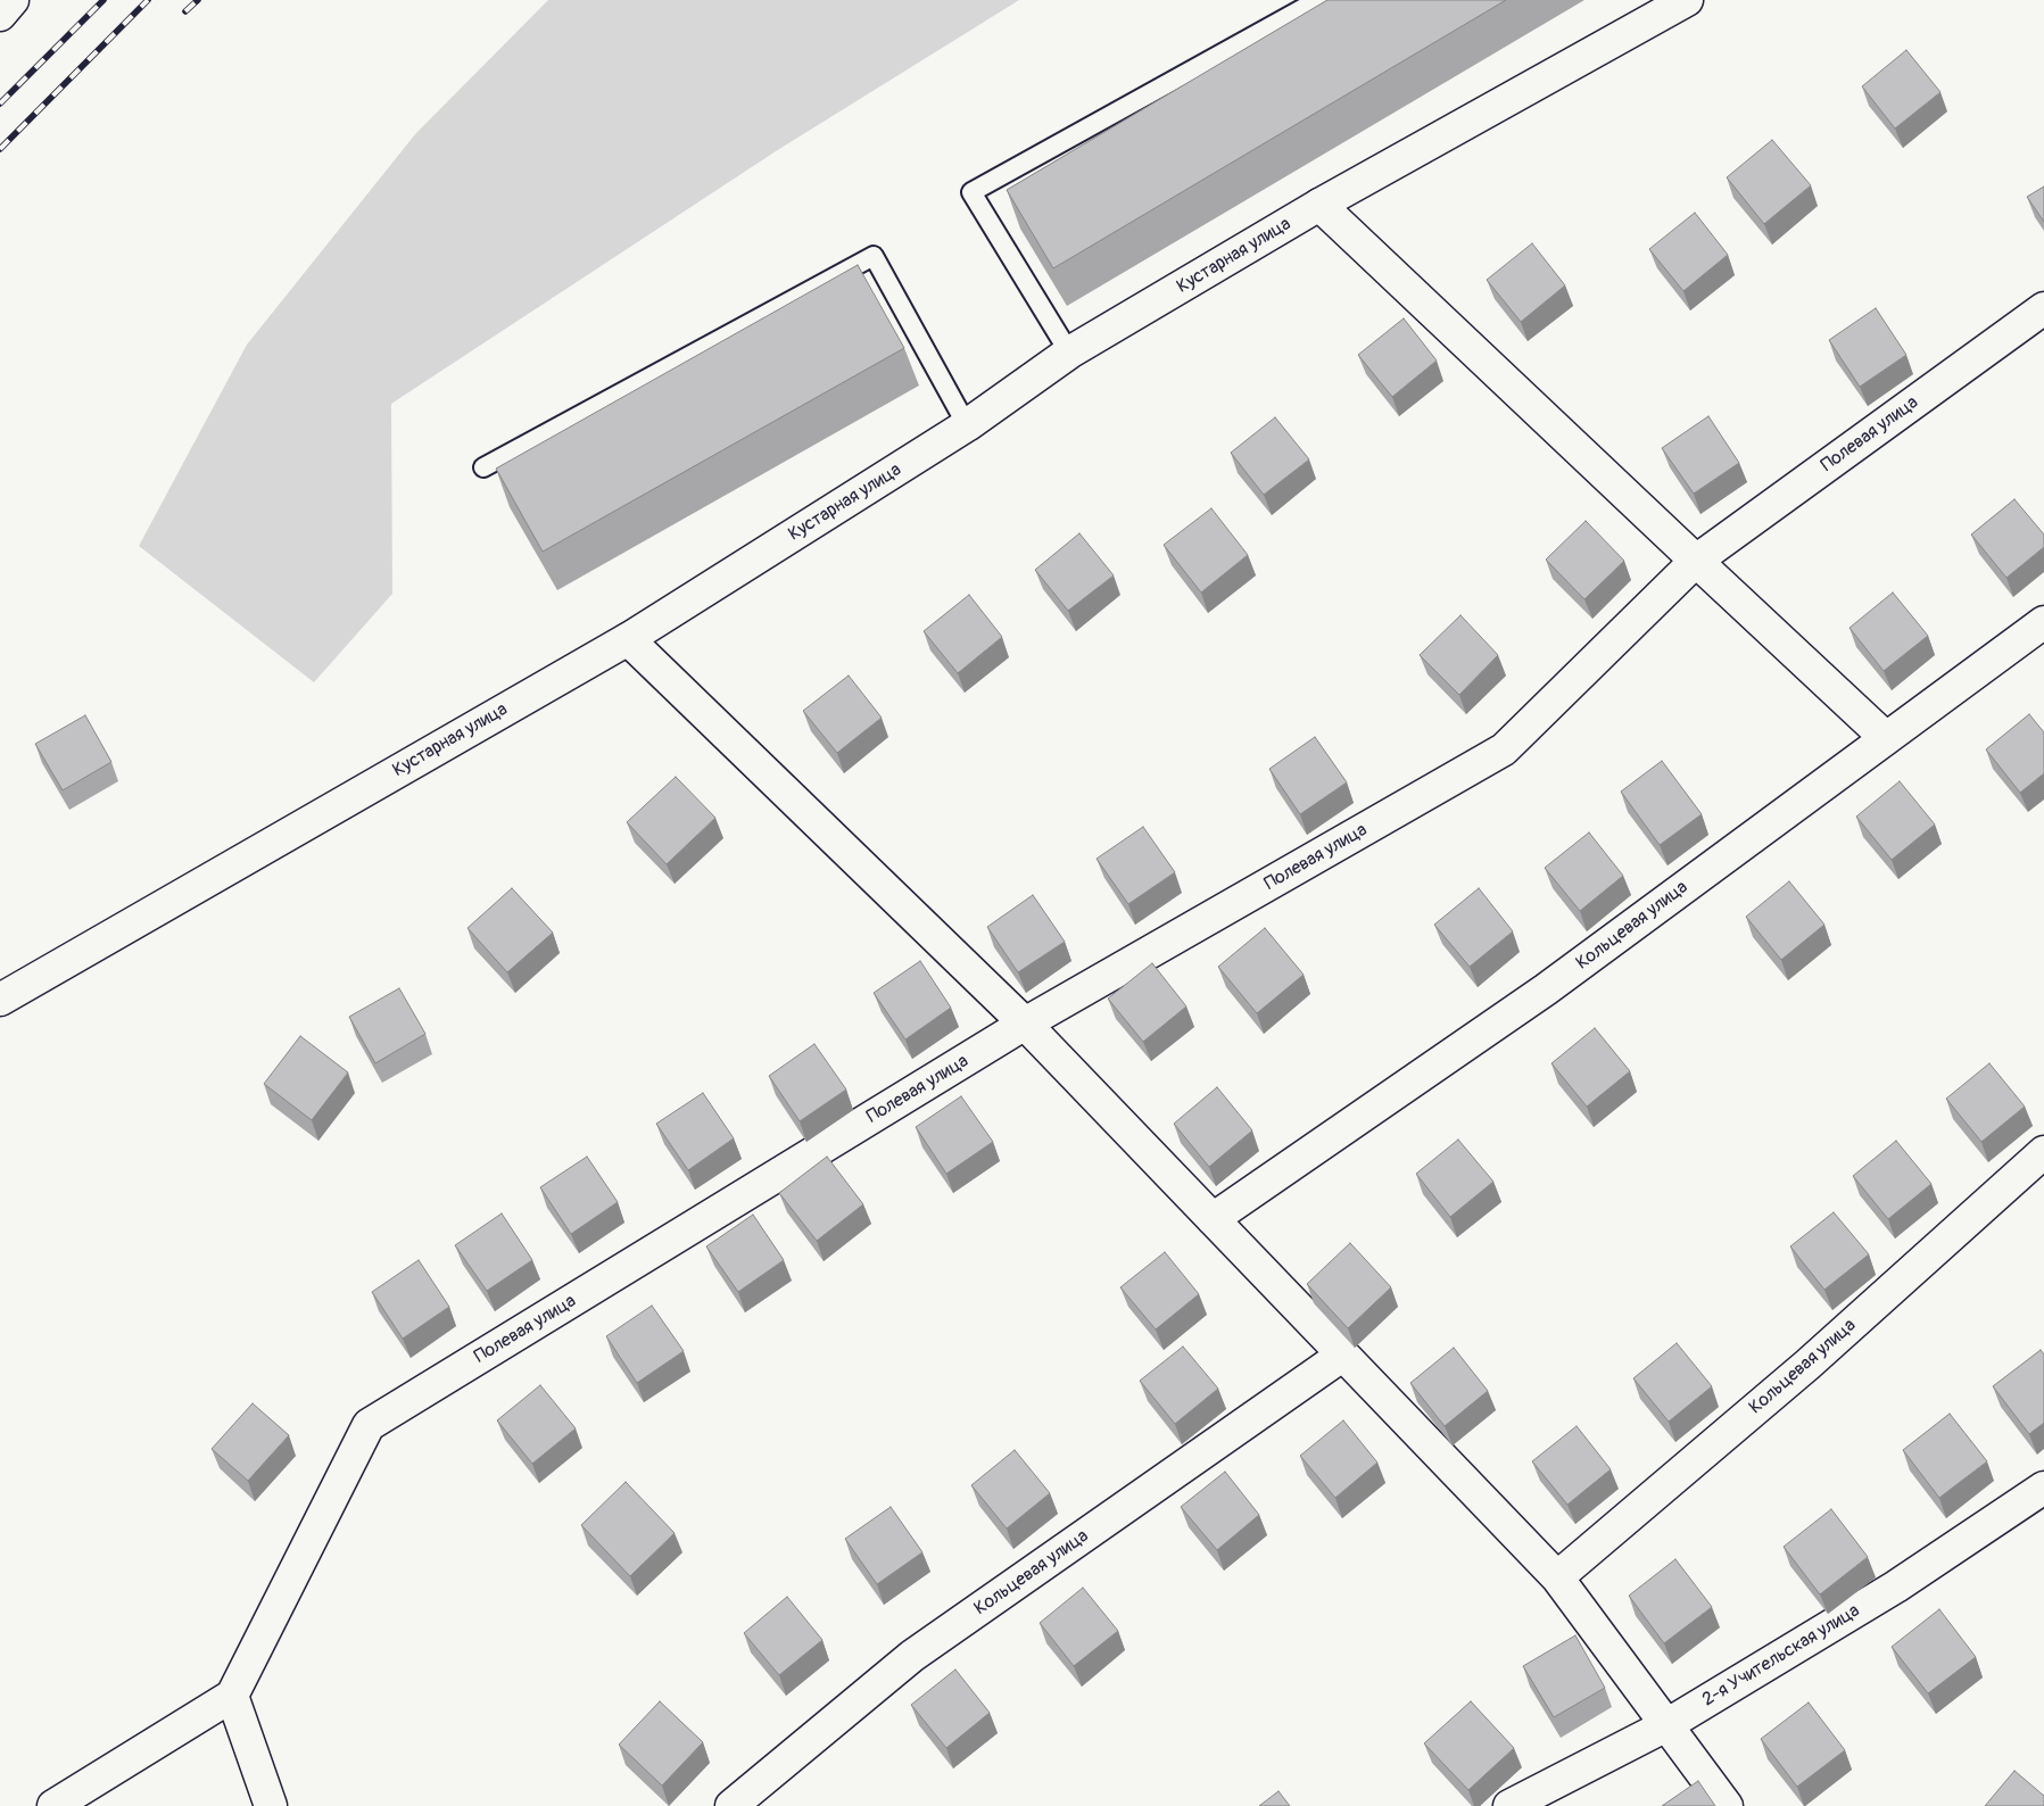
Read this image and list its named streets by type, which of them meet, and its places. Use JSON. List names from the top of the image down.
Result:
{
  "streets": {
    "street": [
      "Кустарная улица",
      "Полевая улица",
      "Кольцевая улица",
      "2-я Учительская улица"
    ]
  }
}
